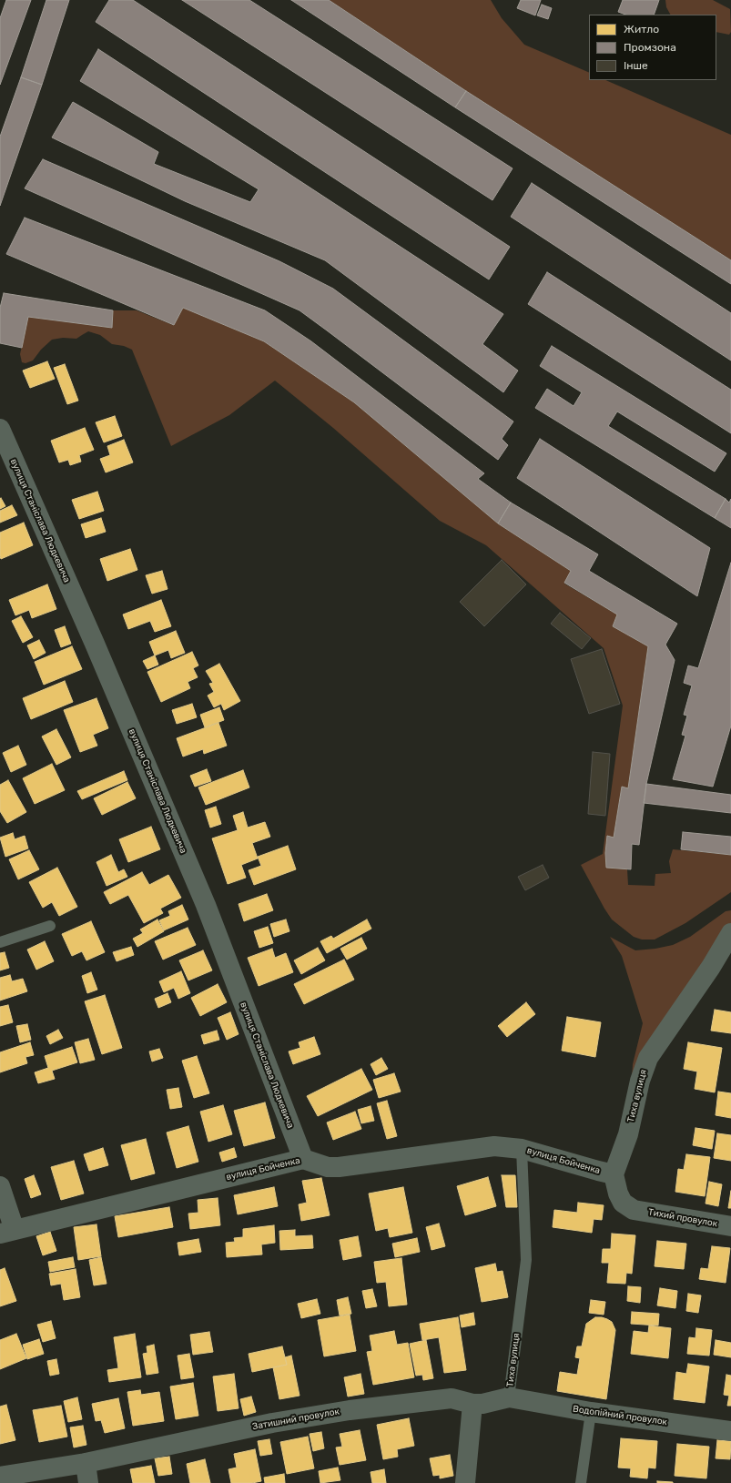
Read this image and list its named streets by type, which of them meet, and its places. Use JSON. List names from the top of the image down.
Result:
{
  "streets": {
    "street": [
      "вулиця Станіслава Людкевича",
      "Тиха вулиця",
      "вулиця Бойченка",
      "Тихий провулок",
      "Водопійний провулок",
      "Затишний провулок"
    ]
  },
  "crossings": [
    ["вулиця Станіслава Людкевича", "вулиця Бойченка"],
    ["Тиха вулиця", "вулиця Бойченка"],
    ["Тиха вулиця", "Тихий провулок"],
    ["Тиха вулиця", "Водопійний провулок"],
    ["Тиха вулиця", "Затишний провулок"],
    ["вулиця Бойченка", "Тихий провулок"],
    ["Водопійний провулок", "Затишний провулок"]
  ],
  "legend": ["Житло", "Промзона", "Інше"]
}
